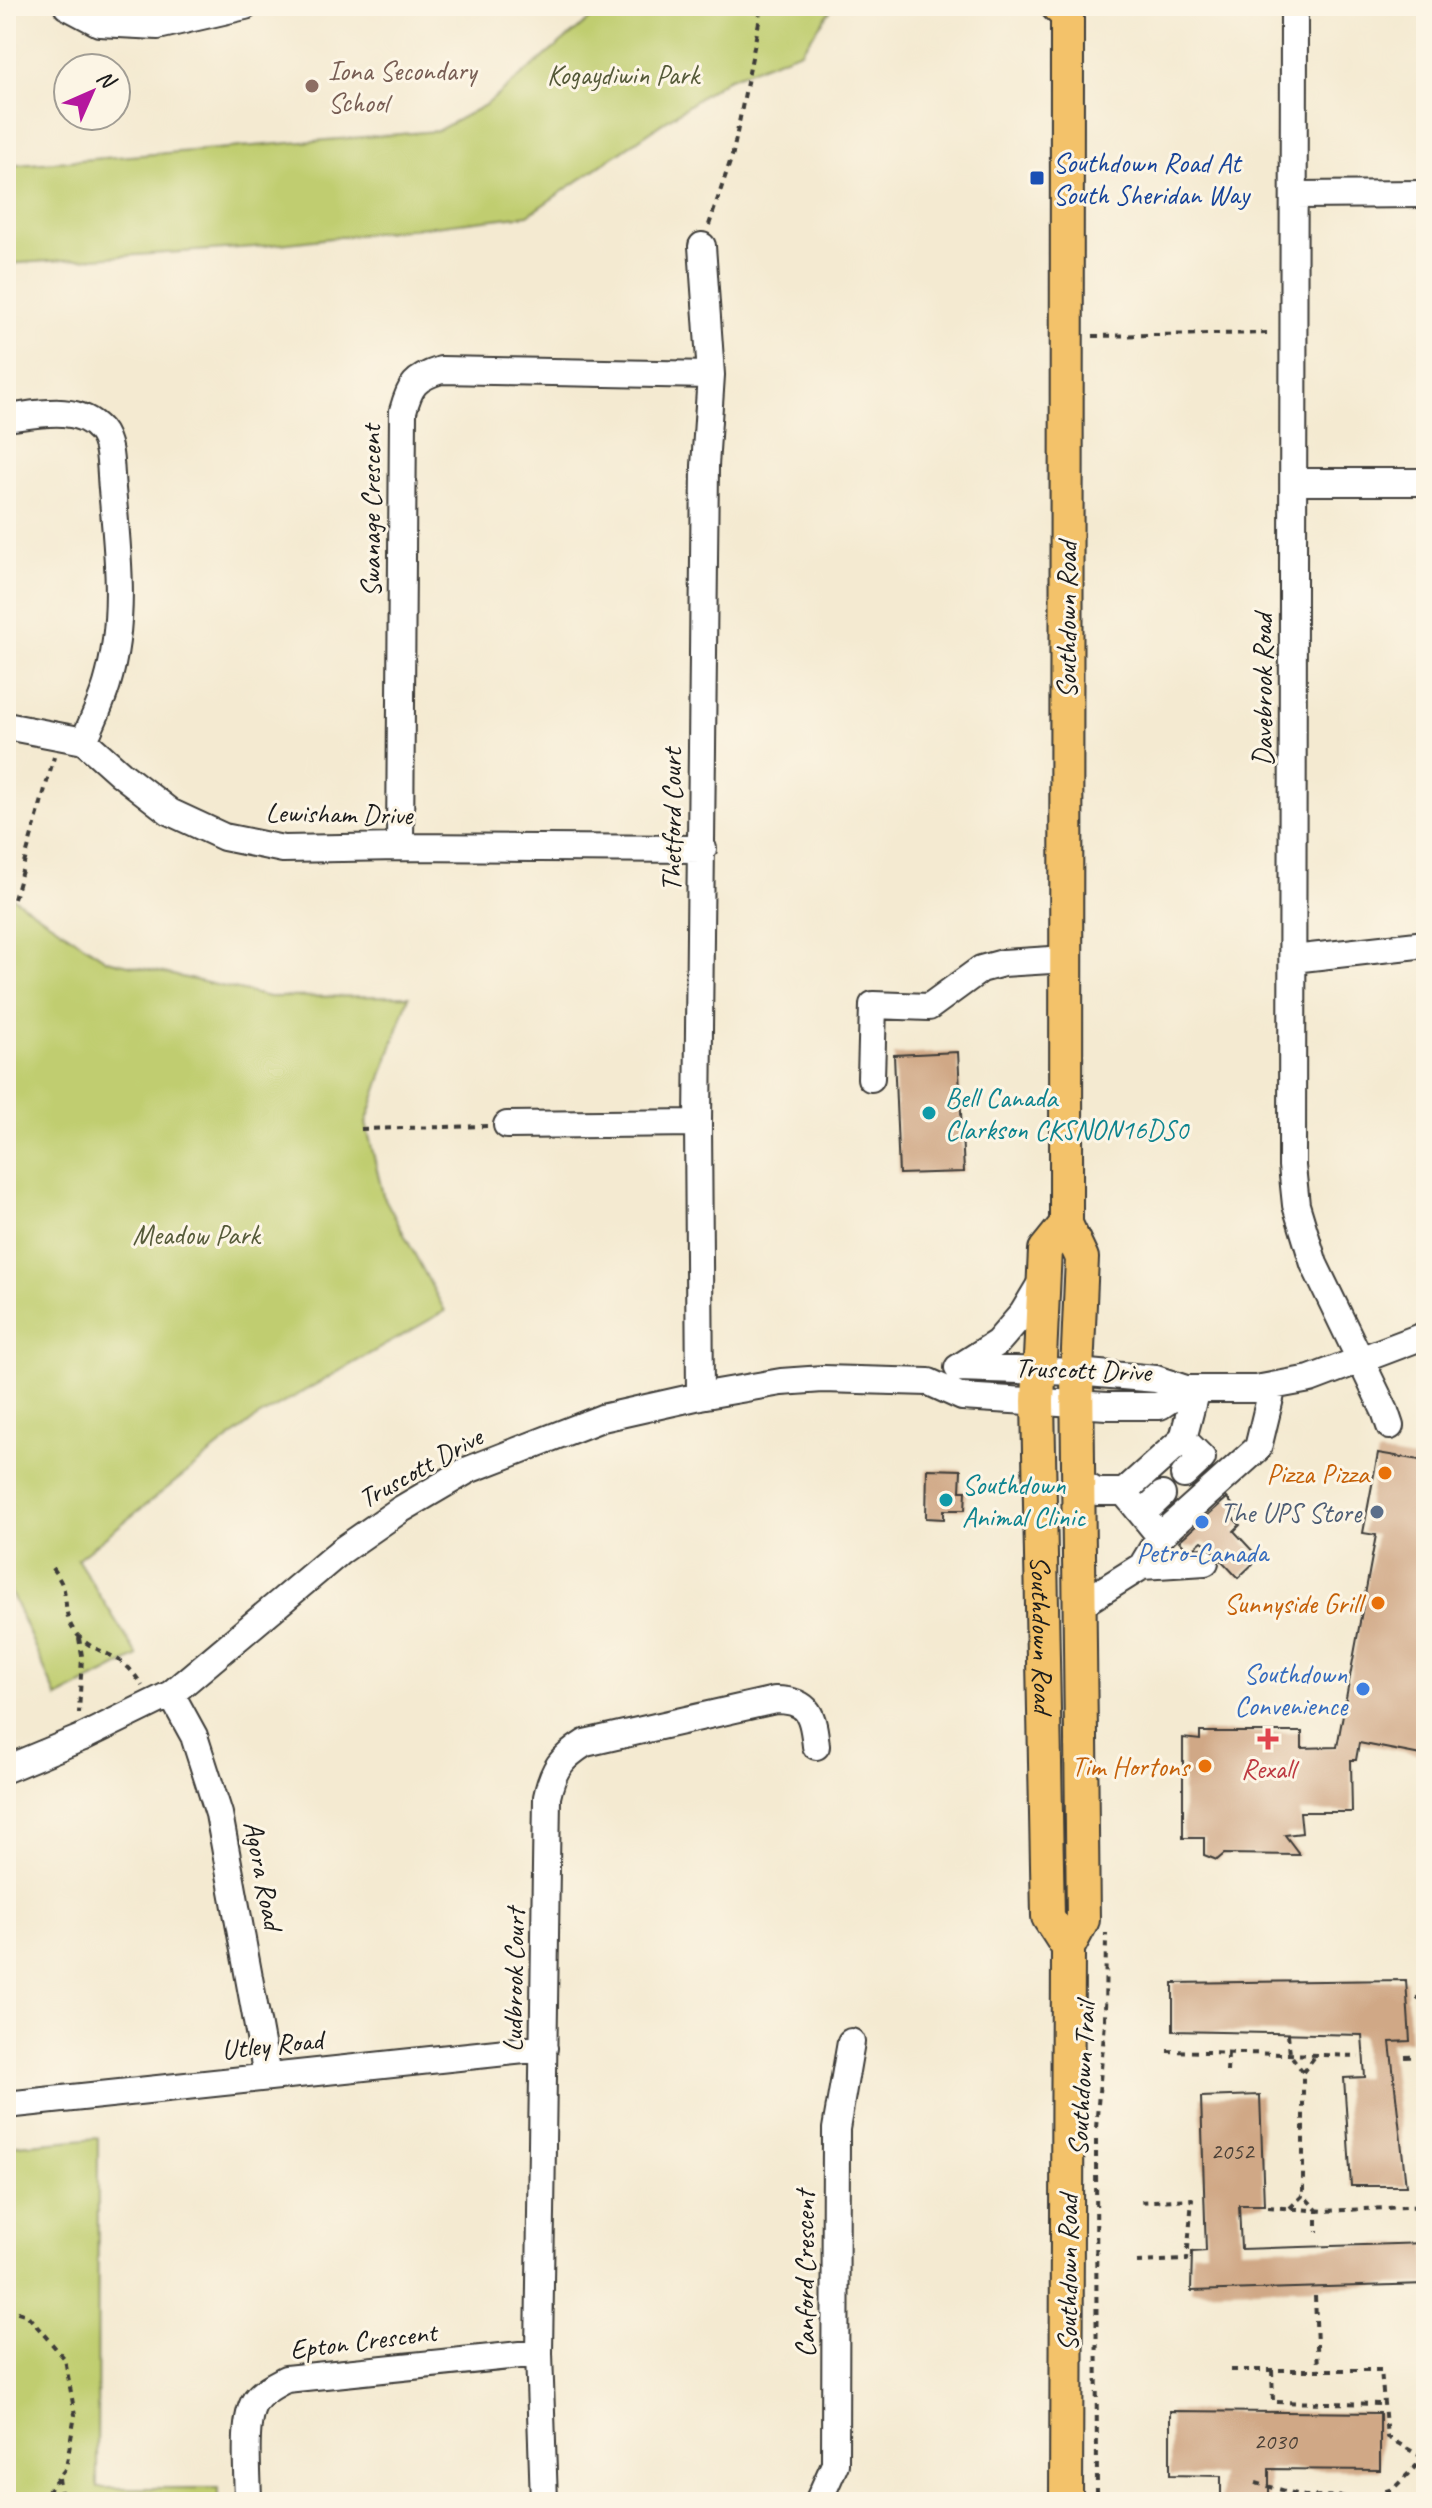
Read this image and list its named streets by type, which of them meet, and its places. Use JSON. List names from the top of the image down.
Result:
{
  "streets": {
    "main road": ["Southdown Road"],
    "street": [
      "Swanage Crescent",
      "Davebrook Road",
      "Lewisham Drive",
      "Thetford Court",
      "Truscott Drive",
      "Agora Road",
      "Ludbrook Court",
      "Utley Road",
      "Canford Crescent",
      "Epton Crescent"
    ],
    "path": ["Southdown Trail"]
  },
  "crossings": [
    ["Swanage Crescent", "Lewisham Drive"],
    ["Swanage Crescent", "Thetford Court"],
    ["Southdown Road", "Truscott Drive"],
    ["Davebrook Road", "Truscott Drive"],
    ["Lewisham Drive", "Thetford Court"],
    ["Thetford Court", "Truscott Drive"],
    ["Truscott Drive", "Agora Road"],
    ["Agora Road", "Utley Road"],
    ["Ludbrook Court", "Utley Road"],
    ["Ludbrook Court", "Epton Crescent"]
  ],
  "parks": ["Kogaydiwin Park", "Meadow Park"],
  "places": {
    "other": [
      "Iona Secondary School",
      "Bell Canada Clarkson CKSNON16DS0",
      "Pizza Pizza",
      "Southdown Animal Clinic",
      "The UPS Store",
      "Petro-Canada",
      "Sunnyside Grill",
      "Southdown Convenience",
      "Tim Hortons"
    ],
    "transit": ["Southdown Road At South Sheridan Way"],
    "health": ["Rexall"]
  },
  "house_numbers": ["2052", "2030"],
  "north": "top right"
}
